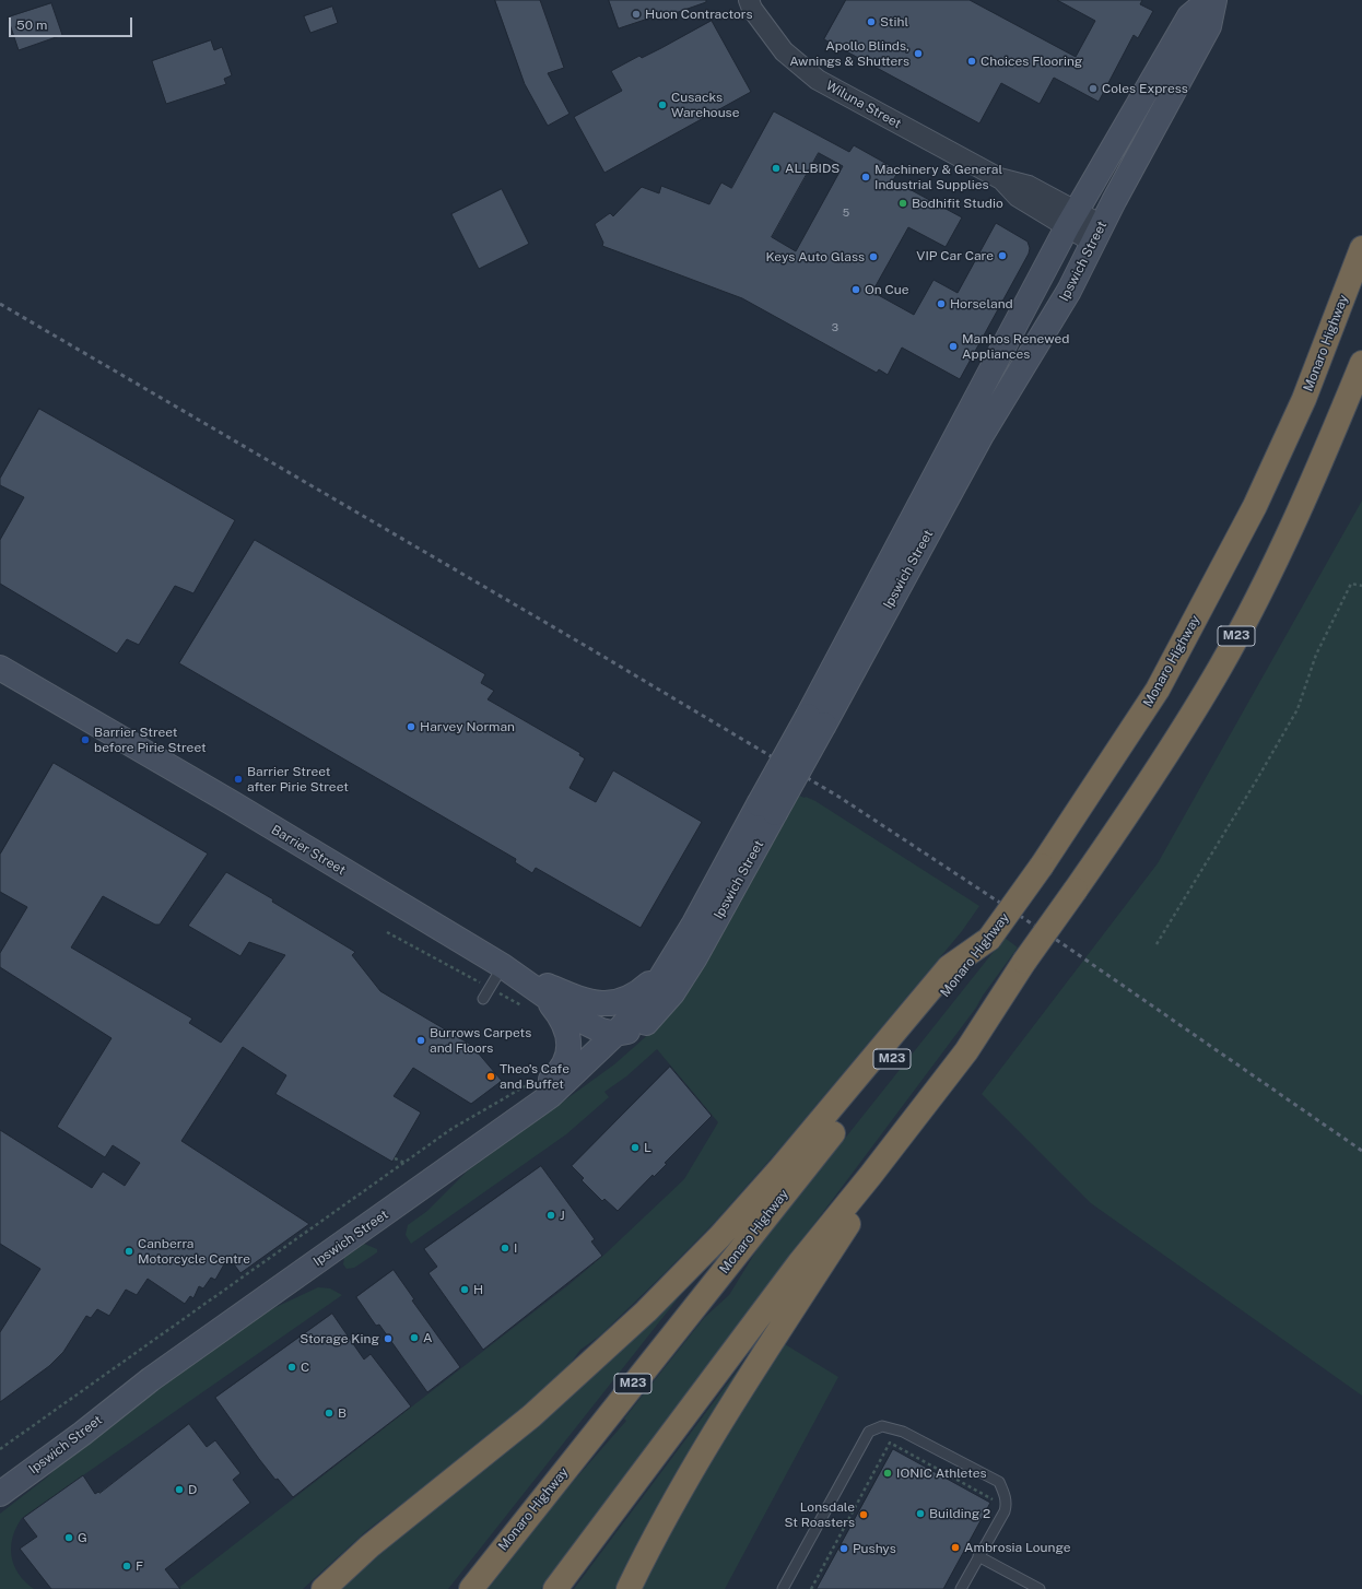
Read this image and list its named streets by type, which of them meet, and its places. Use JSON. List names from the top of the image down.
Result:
{
  "streets": {
    "highway": ["Monaro Highway", "M23"],
    "main road": ["Ipswich Street", "Barrier Street"],
    "street": ["Wiluna Street"]
  },
  "crossings": [
    ["Wiluna Street", "Ipswich Street"],
    ["Ipswich Street", "Barrier Street"]
  ],
  "places": [
    "Huon Contractors",
    "Stihl",
    "Apollo Blinds, Awnings & Shutters",
    "Choices Flooring",
    "Coles Express",
    "Cusacks Warehouse",
    "ALLBIDS",
    "Machinery & General Industrial Supplies",
    "Bodhifit Studio",
    "VIP Car Care",
    "Keys Auto Glass",
    "On Cue",
    "Horseland",
    "Manhos Renewed Appliances",
    "Harvey Norman",
    "Barrier Street before Pirie Street",
    "Barrier Street after Pirie Street",
    "Burrows Carpets and Floors",
    "Theo's Cafe and Buffet",
    "L",
    "J",
    "I",
    "Canberra Motorcycle Centre",
    "H",
    "A",
    "Storage King",
    "C",
    "B",
    "IONIC Athletes",
    "D",
    "Building 2",
    "Lonsdale St Roasters",
    "G",
    "Ambrosia Lounge",
    "Pushys",
    "F"
  ],
  "house_numbers": ["5", "3"],
  "scale_bar": "50 m"
}
